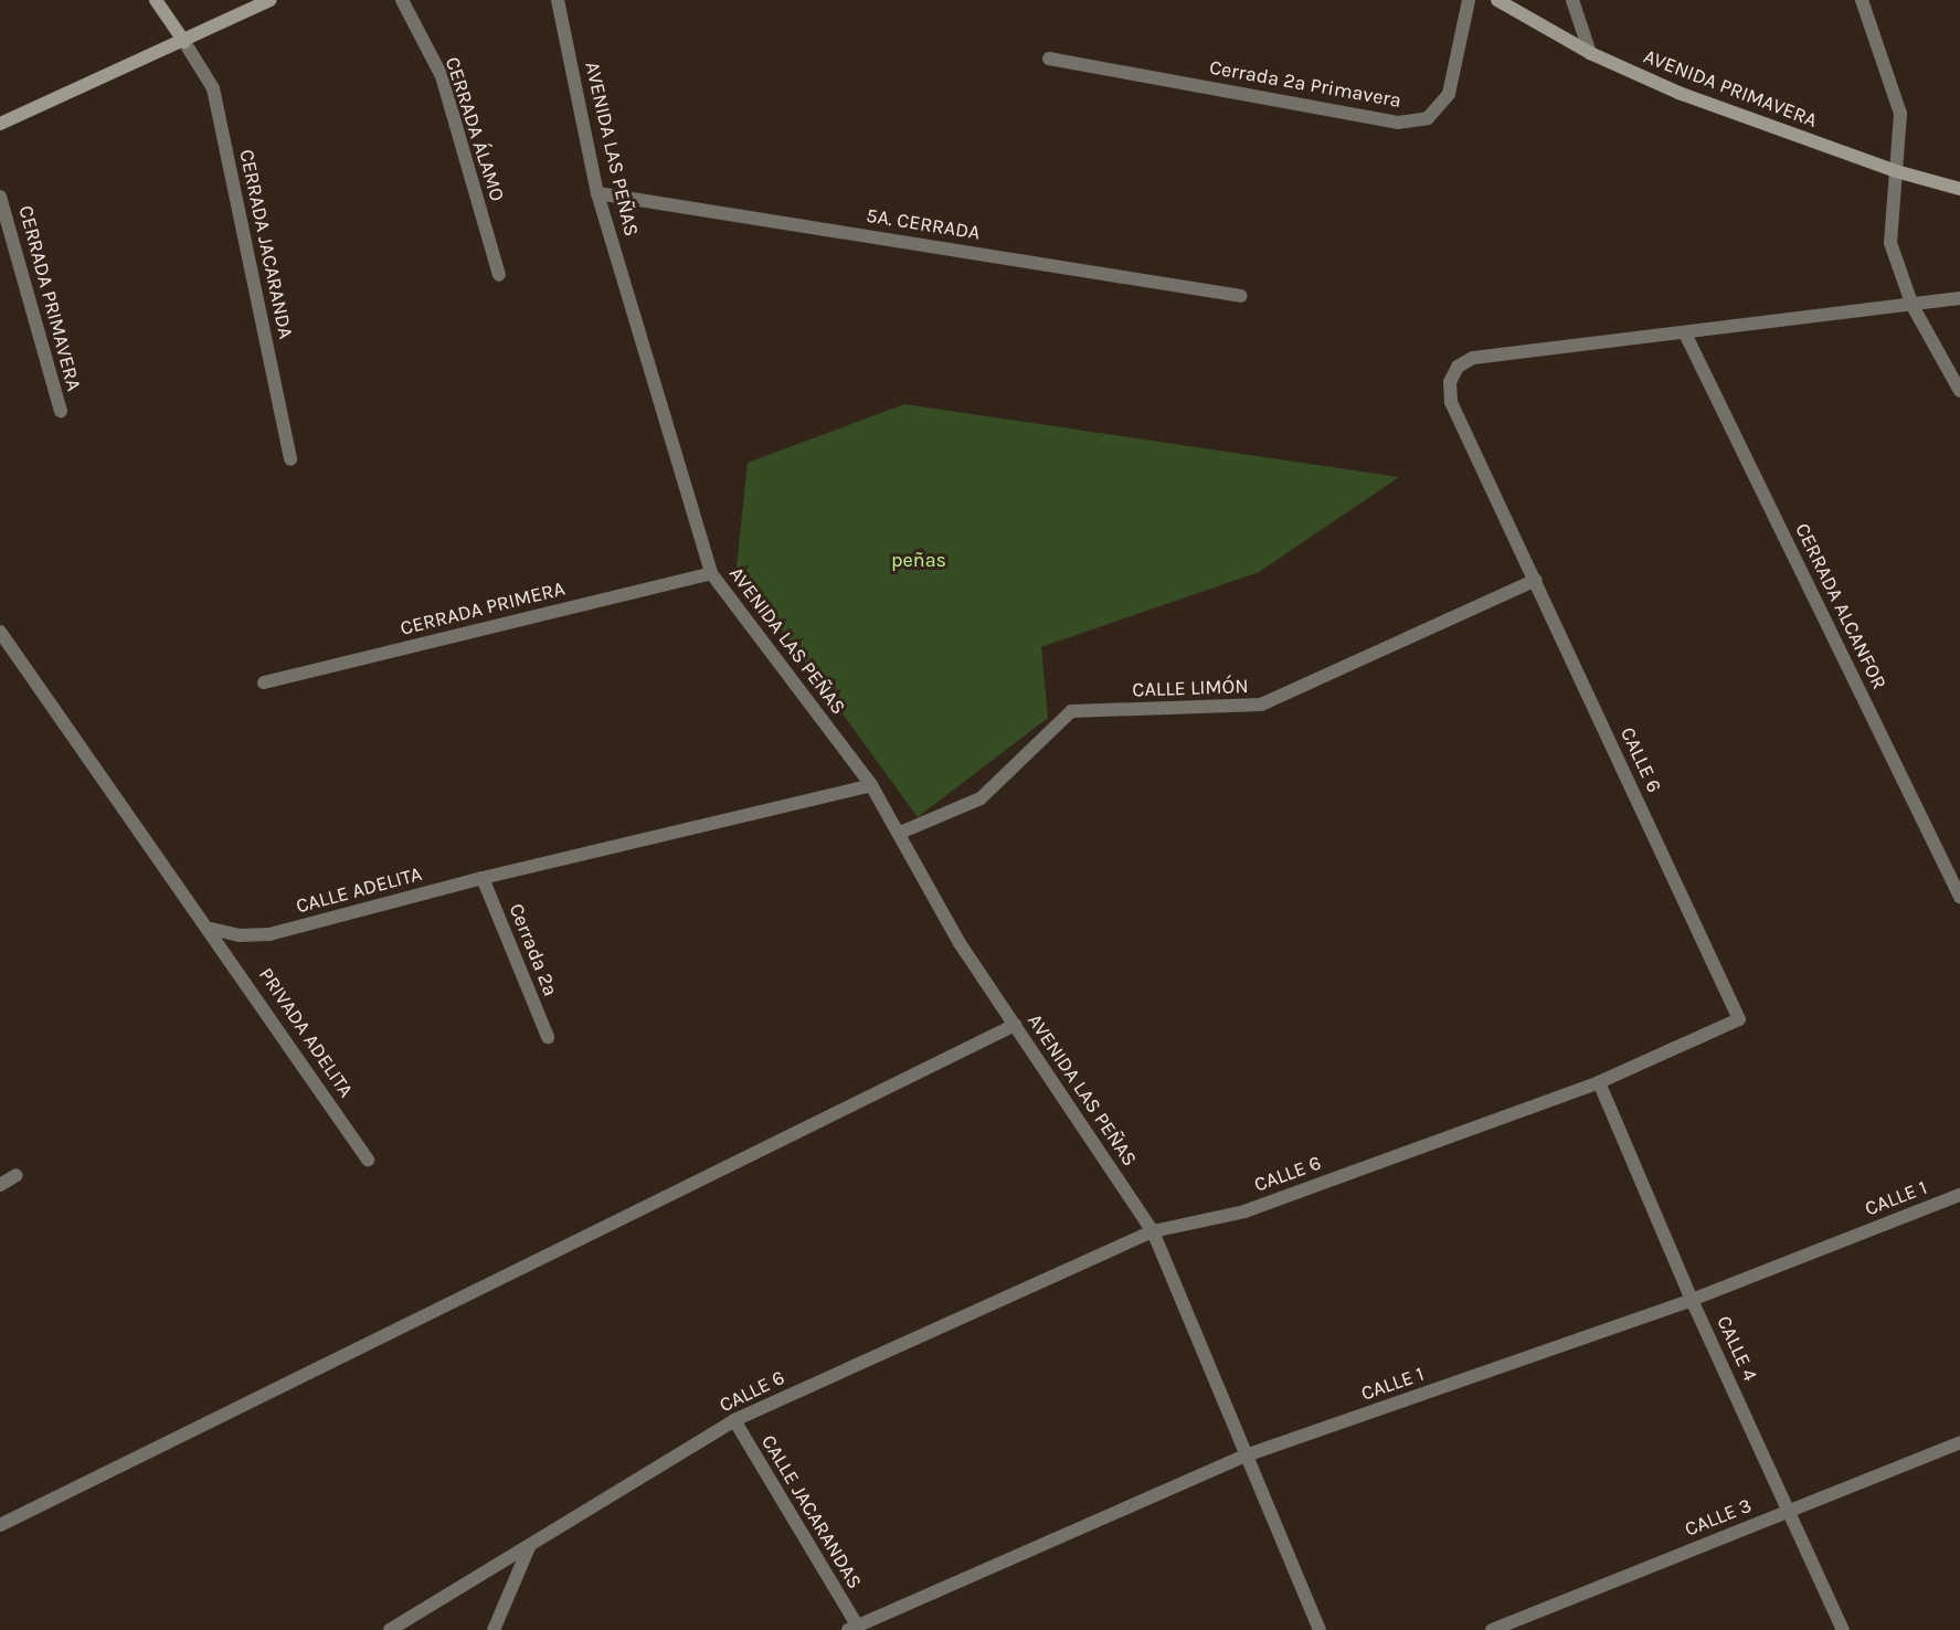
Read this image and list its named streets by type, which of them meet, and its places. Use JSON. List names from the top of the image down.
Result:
{
  "streets": {
    "street": [
      "Cerrada 2ª Primavera",
      "AVENIDA PRIMAVERA",
      "CERRADA ÁLAMO",
      "AVENIDA LAS PEÑAS",
      "5A. CERRADA",
      "CERRADA JACARANDA",
      "CERRADA PRIMAVERA",
      "CERRADA ALCANFOR",
      "CERRADA PRIMERA",
      "CALLE LIMÓN",
      "CALLE 6",
      "CALLE ADELITA",
      "Cerrada 2ª",
      "PRIVADA ADELITA",
      "CALLE 1",
      "CALLE 4",
      "CALLE JACARANDAS",
      "CALLE 3"
    ]
  },
  "crossings": [
    ["AVENIDA LAS PEÑAS", "5A. CERRADA"],
    ["AVENIDA LAS PEÑAS", "CERRADA PRIMERA"],
    ["AVENIDA LAS PEÑAS", "CALLE LIMÓN"],
    ["AVENIDA LAS PEÑAS", "CALLE 6"],
    ["AVENIDA LAS PEÑAS", "CALLE ADELITA"],
    ["CERRADA ALCANFOR", "CALLE 6"],
    ["CALLE LIMÓN", "CALLE 6"],
    ["CALLE 6", "CALLE 4"],
    ["CALLE 6", "CALLE JACARANDAS"],
    ["CALLE ADELITA", "Cerrada 2ª"],
    ["CALLE ADELITA", "PRIVADA ADELITA"],
    ["CALLE 1", "CALLE 4"],
    ["CALLE 1", "CALLE JACARANDAS"],
    ["CALLE 4", "CALLE 3"]
  ],
  "parks": ["peñas"]
}
